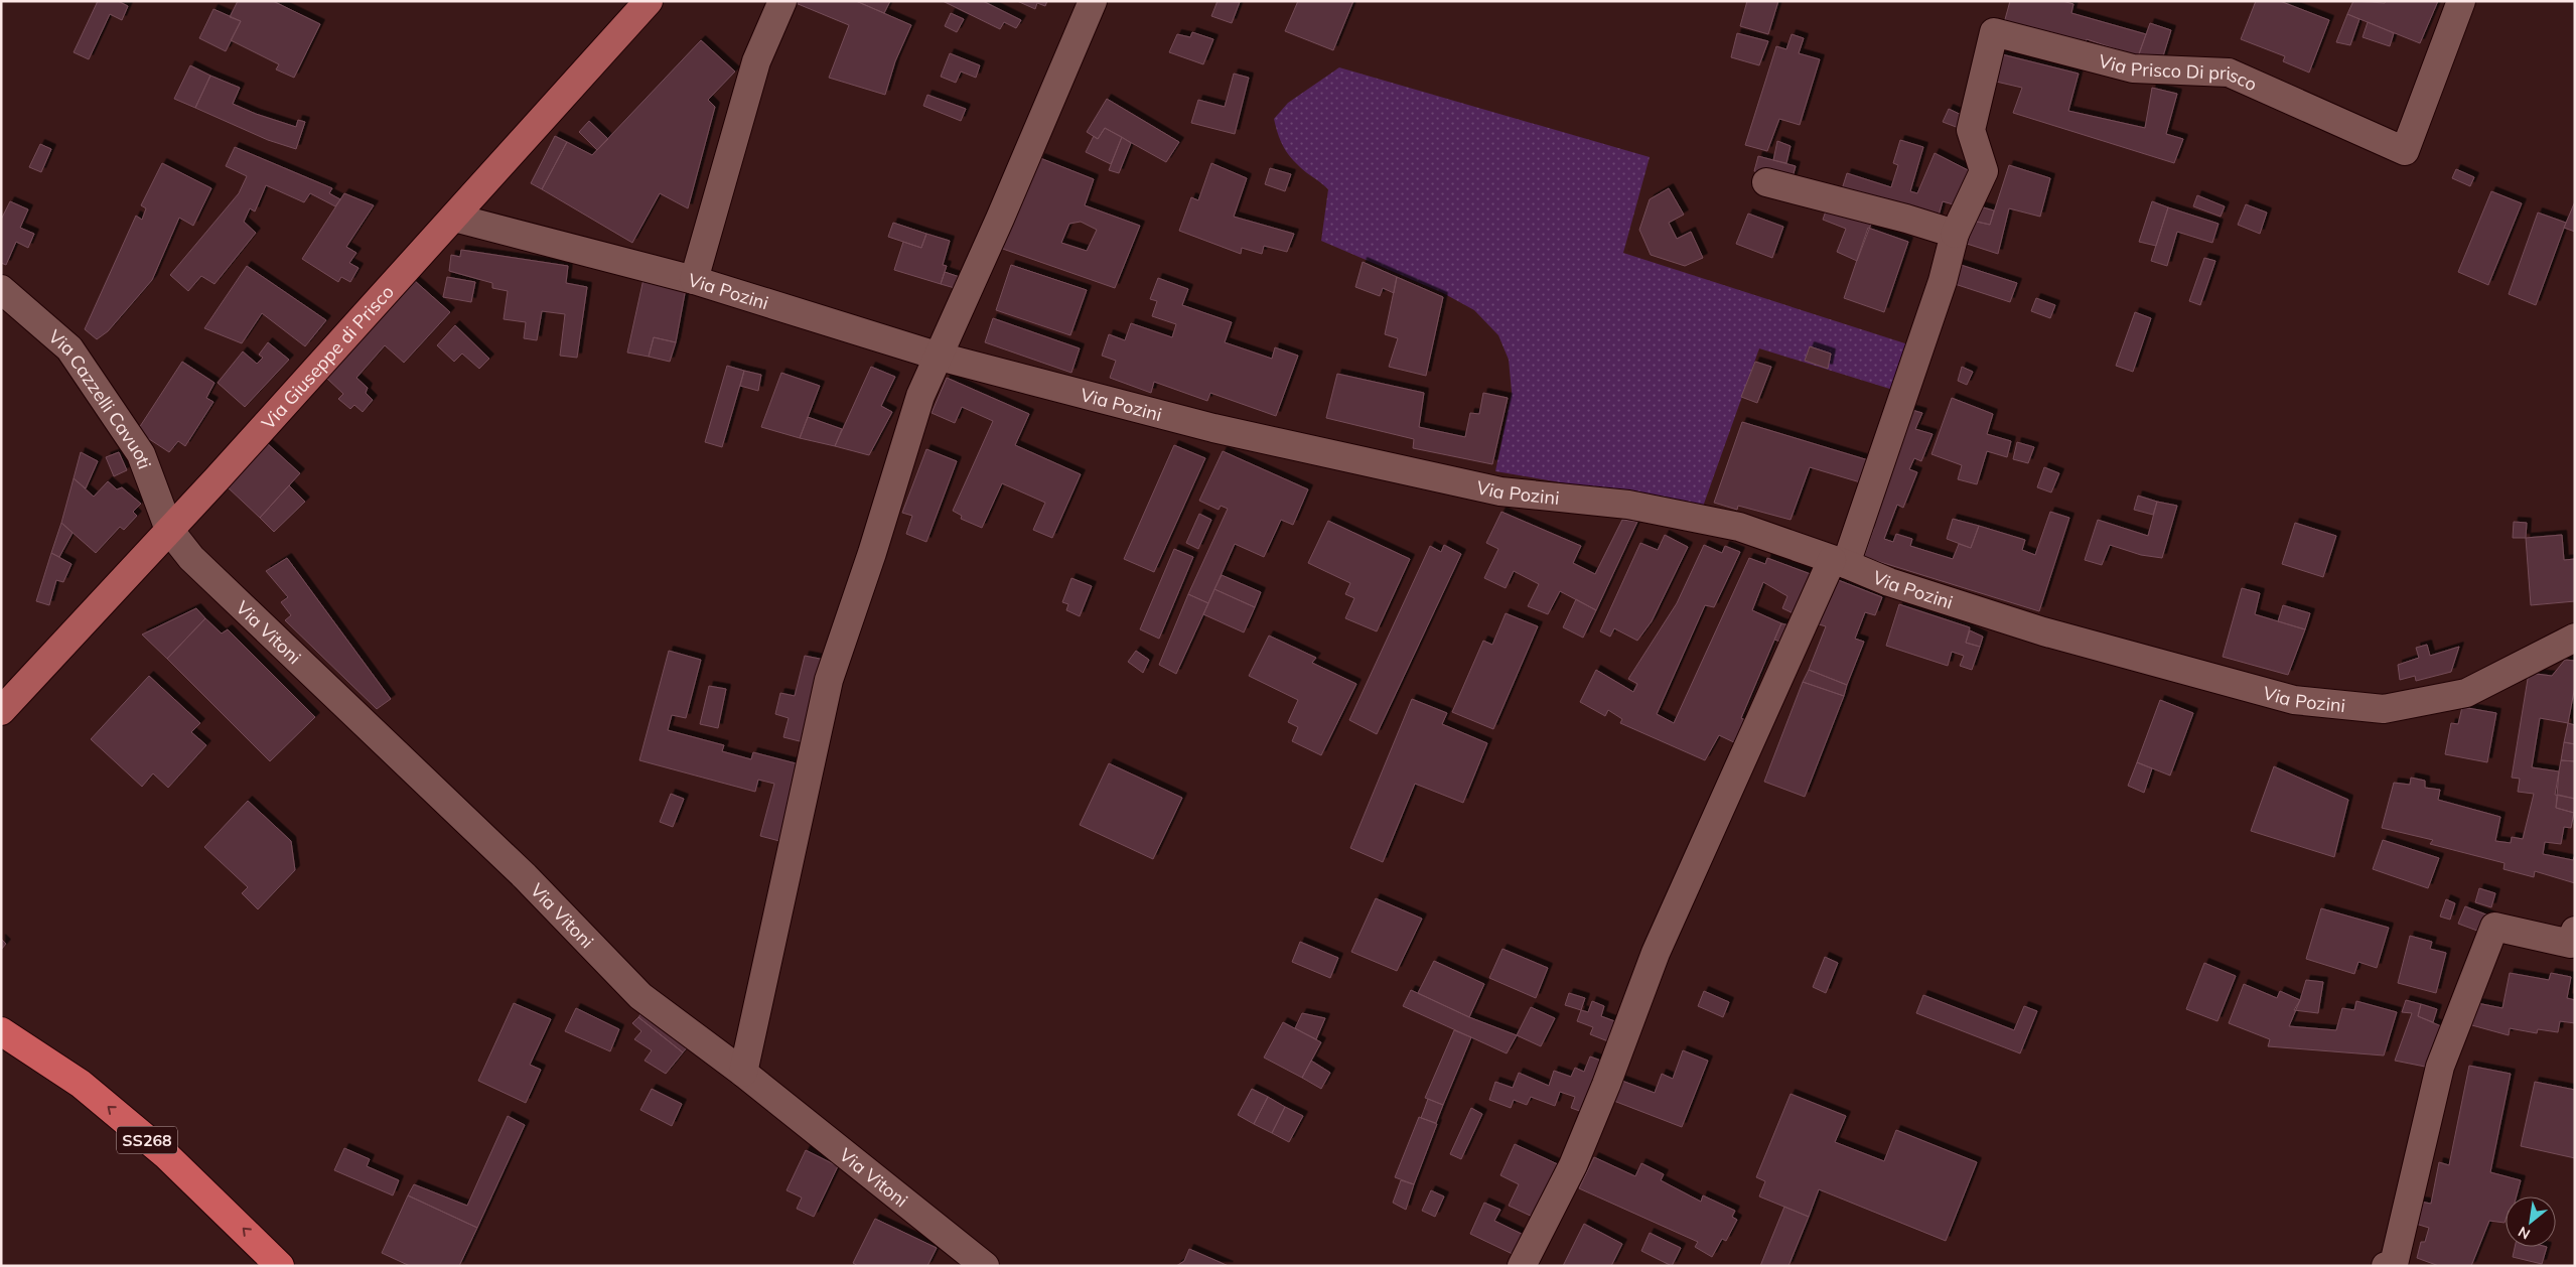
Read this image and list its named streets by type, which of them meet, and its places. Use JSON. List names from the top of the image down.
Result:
{
  "streets": {
    "highway": ["SS268"],
    "main road": ["Via Giuseppe di Prisco"],
    "street": [
      "Via Prisco Di prisco",
      "Via Pozini",
      "Via Cazzelli Cavuoti",
      "Via Vitoni"
    ]
  },
  "crossings": [
    ["Via Pozini", "Via Giuseppe di Prisco"],
    ["Via Giuseppe di Prisco", "Via Cazzelli Cavuoti"],
    ["Via Giuseppe di Prisco", "Via Vitoni"],
    ["Via Cazzelli Cavuoti", "Via Vitoni"]
  ],
  "north": "bottom left"
}
